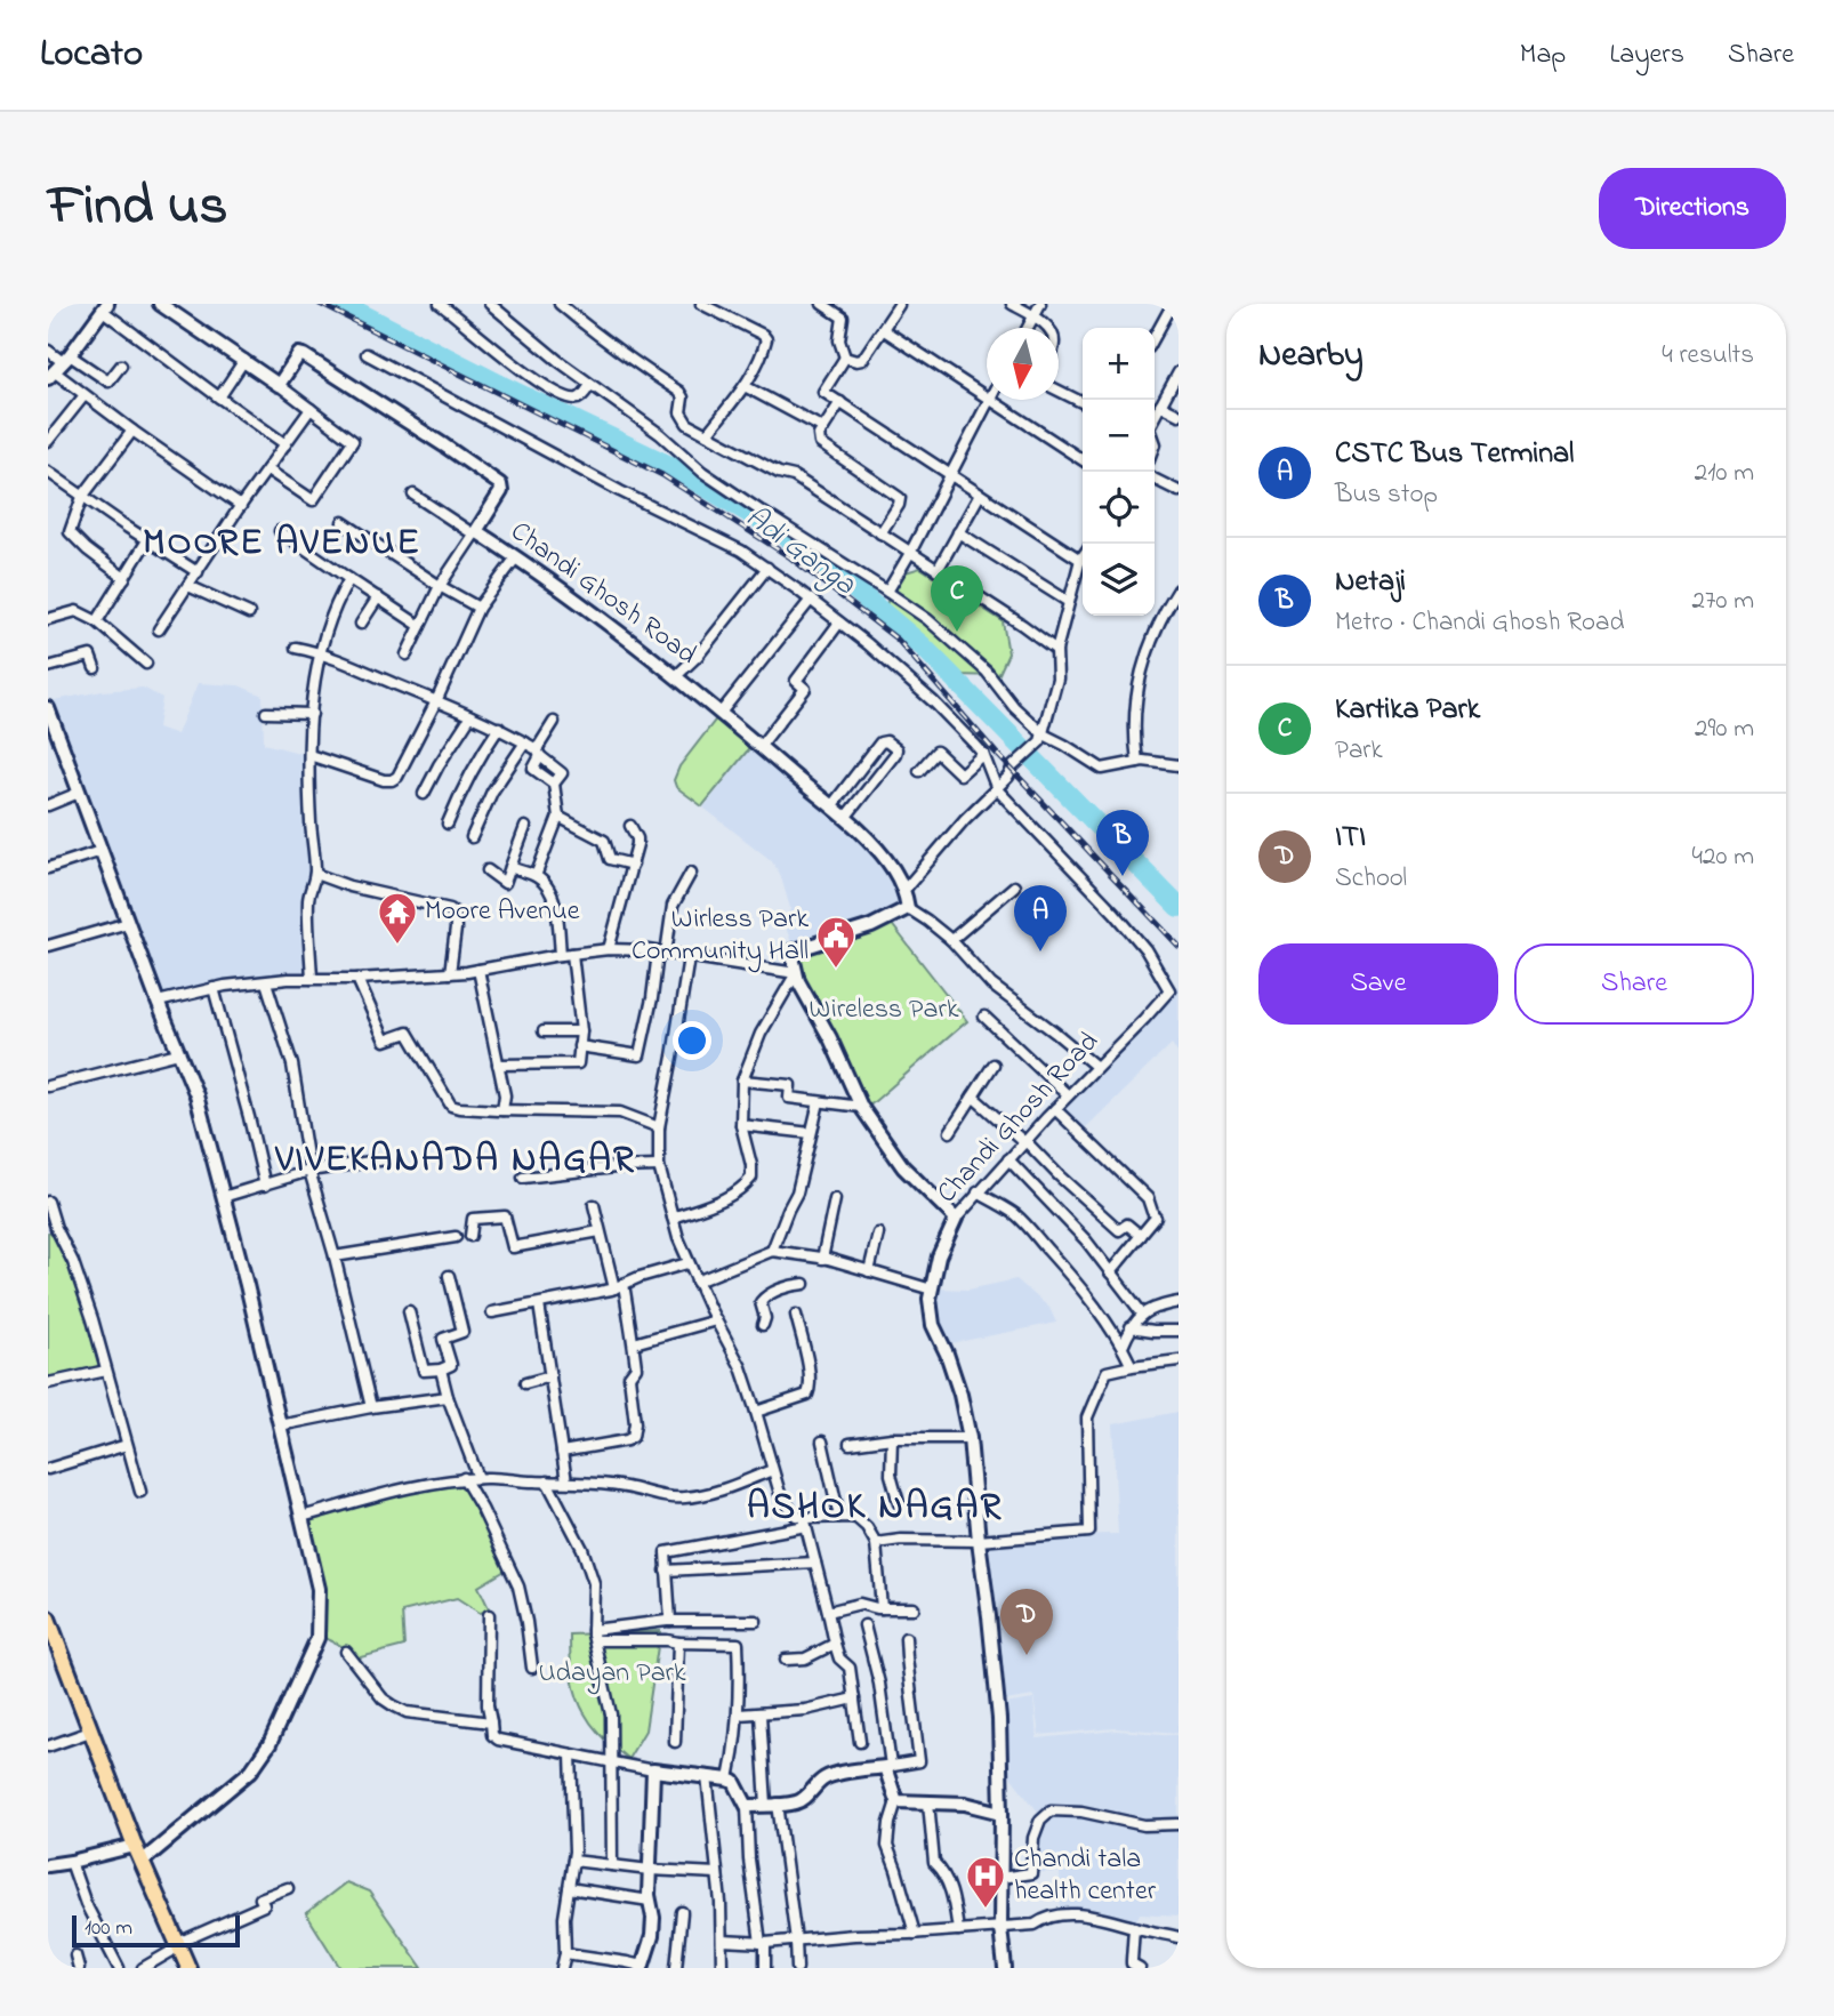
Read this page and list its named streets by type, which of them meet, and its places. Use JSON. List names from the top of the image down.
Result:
{
  "streets": {
    "street": ["Chandi Ghosh Road"]
  },
  "districts": ["MOORE AVENUE", "VIVEKANADA NAGAR", "ASHOK NAGAR"],
  "water": ["Adi Ganga"],
  "parks": ["Wireless Park", "Udayan Park"],
  "places": {
    "temple": ["Moore Avenue"],
    "public building": ["Wirless Park Community Hall"],
    "hospital": ["Chandi tala health center"]
  },
  "scale_bar": "100 m",
  "north": "bottom",
  "page": {
    "header": "Locato",
    "nav": ["Map", "Layers", "Share"],
    "title": "Find us",
    "buttons": [
      "Directions",
      ["Save", "Share"]
    ],
    "heading": ["Nearby", "4 results"],
    "map_buttons": ["+", "−"],
    "list": [
      {
        "mark": "A",
        "name": "CSTC Bus Terminal",
        "note": "Bus stop",
        "value": "210 m"
      },
      {
        "mark": "B",
        "name": "Netaji",
        "note": "Metro · Chandi Ghosh Road",
        "value": "270 m"
      },
      {
        "mark": "C",
        "name": "Kartika Park",
        "note": "Park",
        "value": "290 m"
      },
      {
        "mark": "D",
        "name": "ITI",
        "note": "School",
        "value": "420 m"
      }
    ],
    "pins": [
      "C",
      "B",
      "A",
      "D"
    ],
    "scale": "100 m"
  }
}
